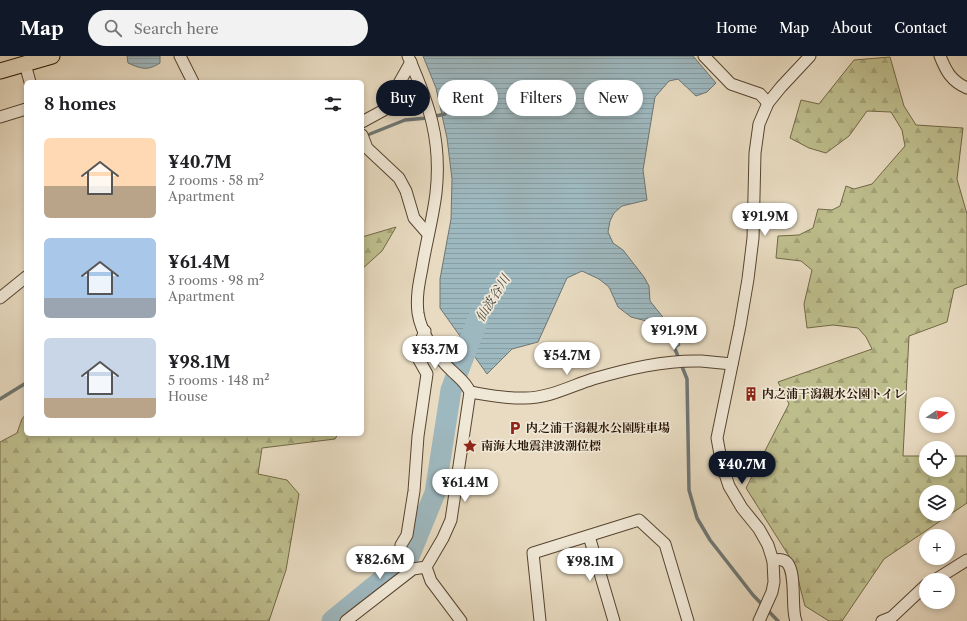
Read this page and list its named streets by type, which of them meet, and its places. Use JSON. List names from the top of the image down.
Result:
{
  "water": ["仙波谷川"],
  "places": {
    "building": ["内之浦干潟親水公園トイレ"],
    "parking": ["内之浦干潟親水公園駐車場"],
    "place": ["南海大地震津波潮位標"]
  },
  "north": "right",
  "page": {
    "header": "Map",
    "search": "Search here",
    "nav": [
      "Home",
      "Map",
      "About",
      "Contact"
    ],
    "chip": [
      "Buy",
      "Rent",
      "Filters",
      "New"
    ],
    "heading": "8 homes",
    "list": [
      {
        "name": "¥40.7M",
        "note": "2 rooms · 58 m² · Apartment"
      },
      {
        "name": "¥61.4M",
        "note": "3 rooms · 98 m² · Apartment"
      },
      {
        "name": "¥98.1M",
        "note": "5 rooms · 148 m² · House"
      }
    ],
    "price": [
      "¥91.9M",
      "¥91.9M",
      "¥53.7M",
      "¥54.7M",
      "¥40.7M",
      "¥61.4M",
      "¥82.6M",
      "¥98.1M"
    ],
    "map_buttons": ["+", "−"]
  }
}
